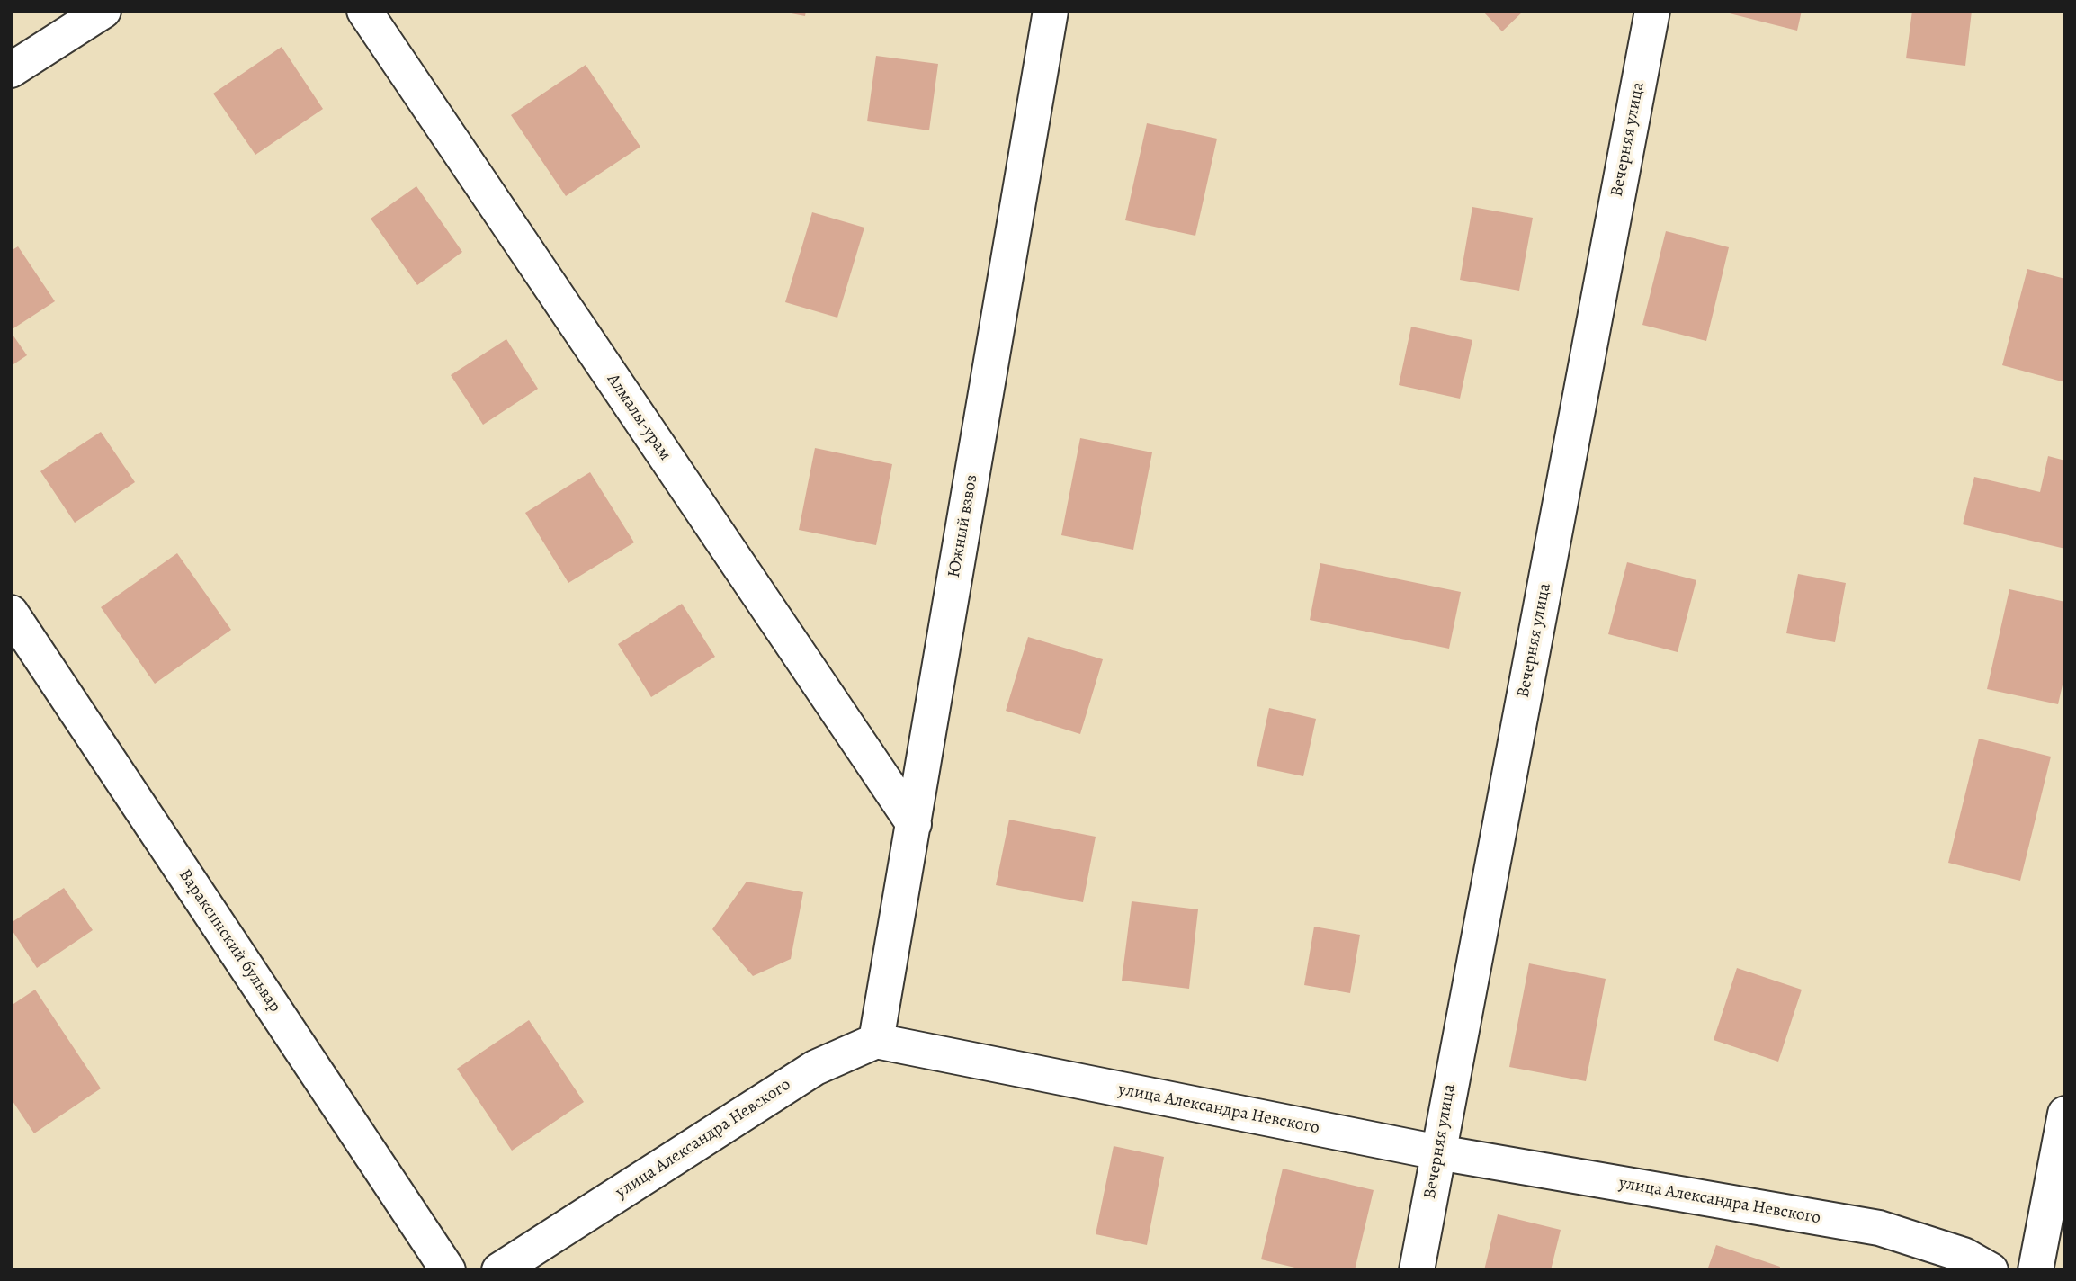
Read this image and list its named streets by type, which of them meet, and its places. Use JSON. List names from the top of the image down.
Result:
{
  "streets": {
    "street": [
      "Вечерняя улица",
      "Алмалы-урам",
      "Южный взвоз",
      "Вараксинский бульвар",
      "улица Александра Невского"
    ]
  },
  "crossings": [
    ["Вечерняя улица", "улица Александра Невского"],
    ["Алмалы-урам", "Южный взвоз"],
    ["Южный взвоз", "улица Александра Невского"]
  ]
}
